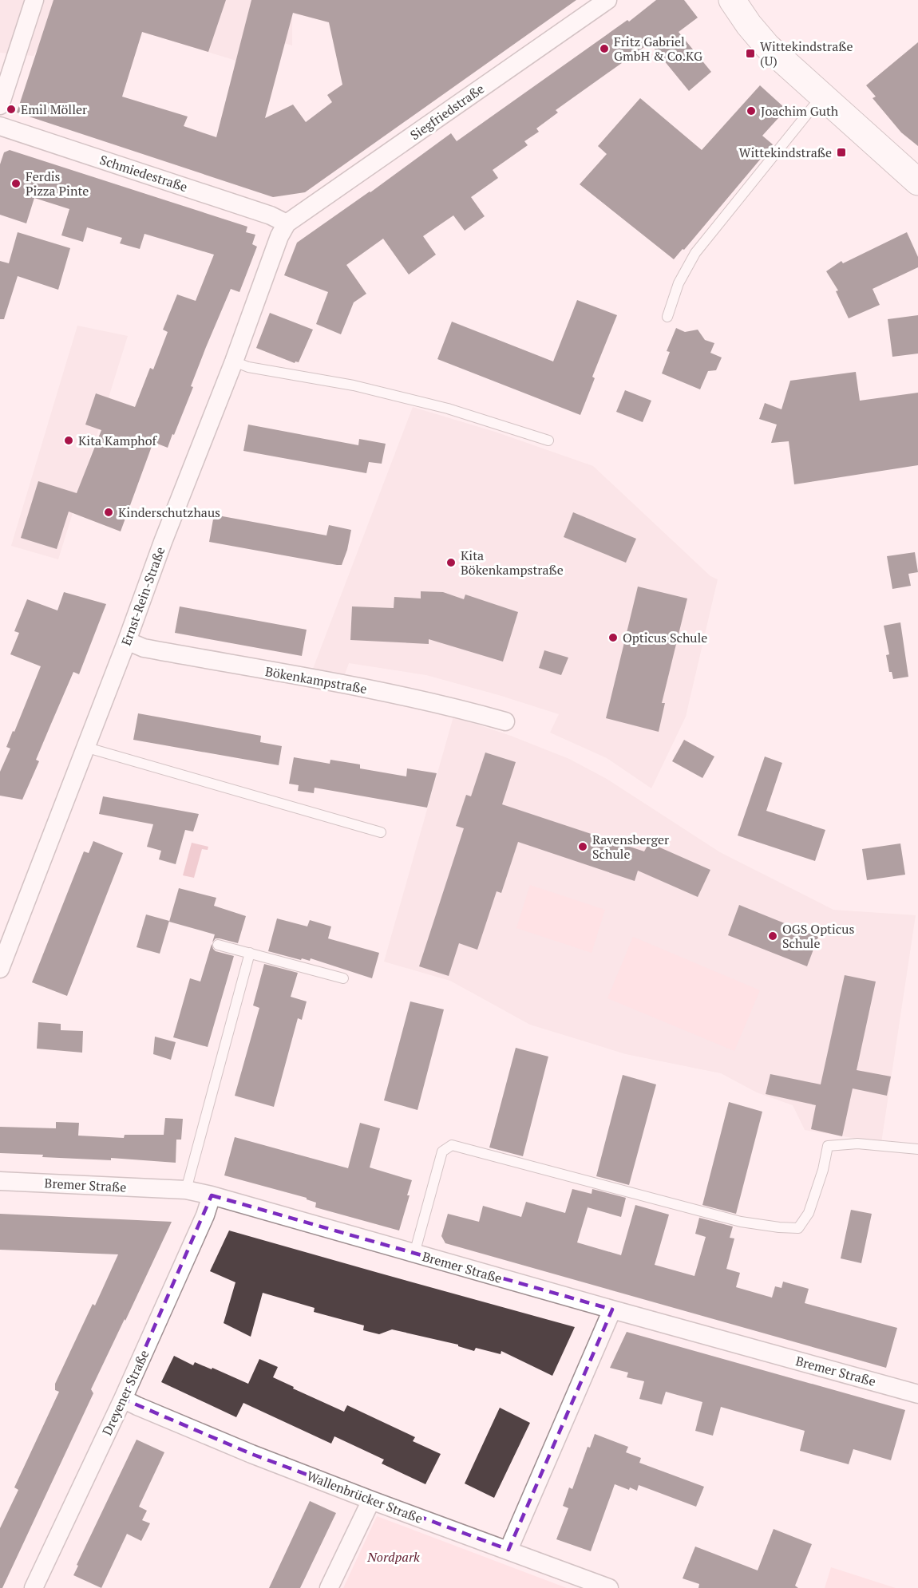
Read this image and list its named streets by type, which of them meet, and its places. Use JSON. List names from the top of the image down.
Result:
{
  "streets": {
    "street": [
      "Siegfriedstraße",
      "Schmiedestraße",
      "Ernst-Rein-Straße",
      "Bökenkampstraße",
      "Bremer Straße",
      "Dreyener Straße",
      "Wallenbrücker Straße"
    ]
  },
  "crossings": [
    ["Siegfriedstraße", "Schmiedestraße"],
    ["Siegfriedstraße", "Ernst-Rein-Straße"],
    ["Schmiedestraße", "Ernst-Rein-Straße"],
    ["Ernst-Rein-Straße", "Bökenkampstraße"],
    ["Bremer Straße", "Dreyener Straße"],
    ["Dreyener Straße", "Wallenbrücker Straße"]
  ],
  "parks": ["Nordpark"],
  "places": {
    "other": [
      "Fritz Gabriel GmbH & Co.KG",
      "Emil Möller",
      "Joachim Guth",
      "Ferdis Pizza Pinte",
      "Kita Kamphof",
      "Kinderschutzhaus",
      "Kita Bökenkampstraße",
      "Opticus Schule",
      "Ravensberger Schule",
      "OGS Opticus Schule"
    ],
    "transit": ["Wittekindstraße (U)", "Wittekindstraße"]
  }
}
